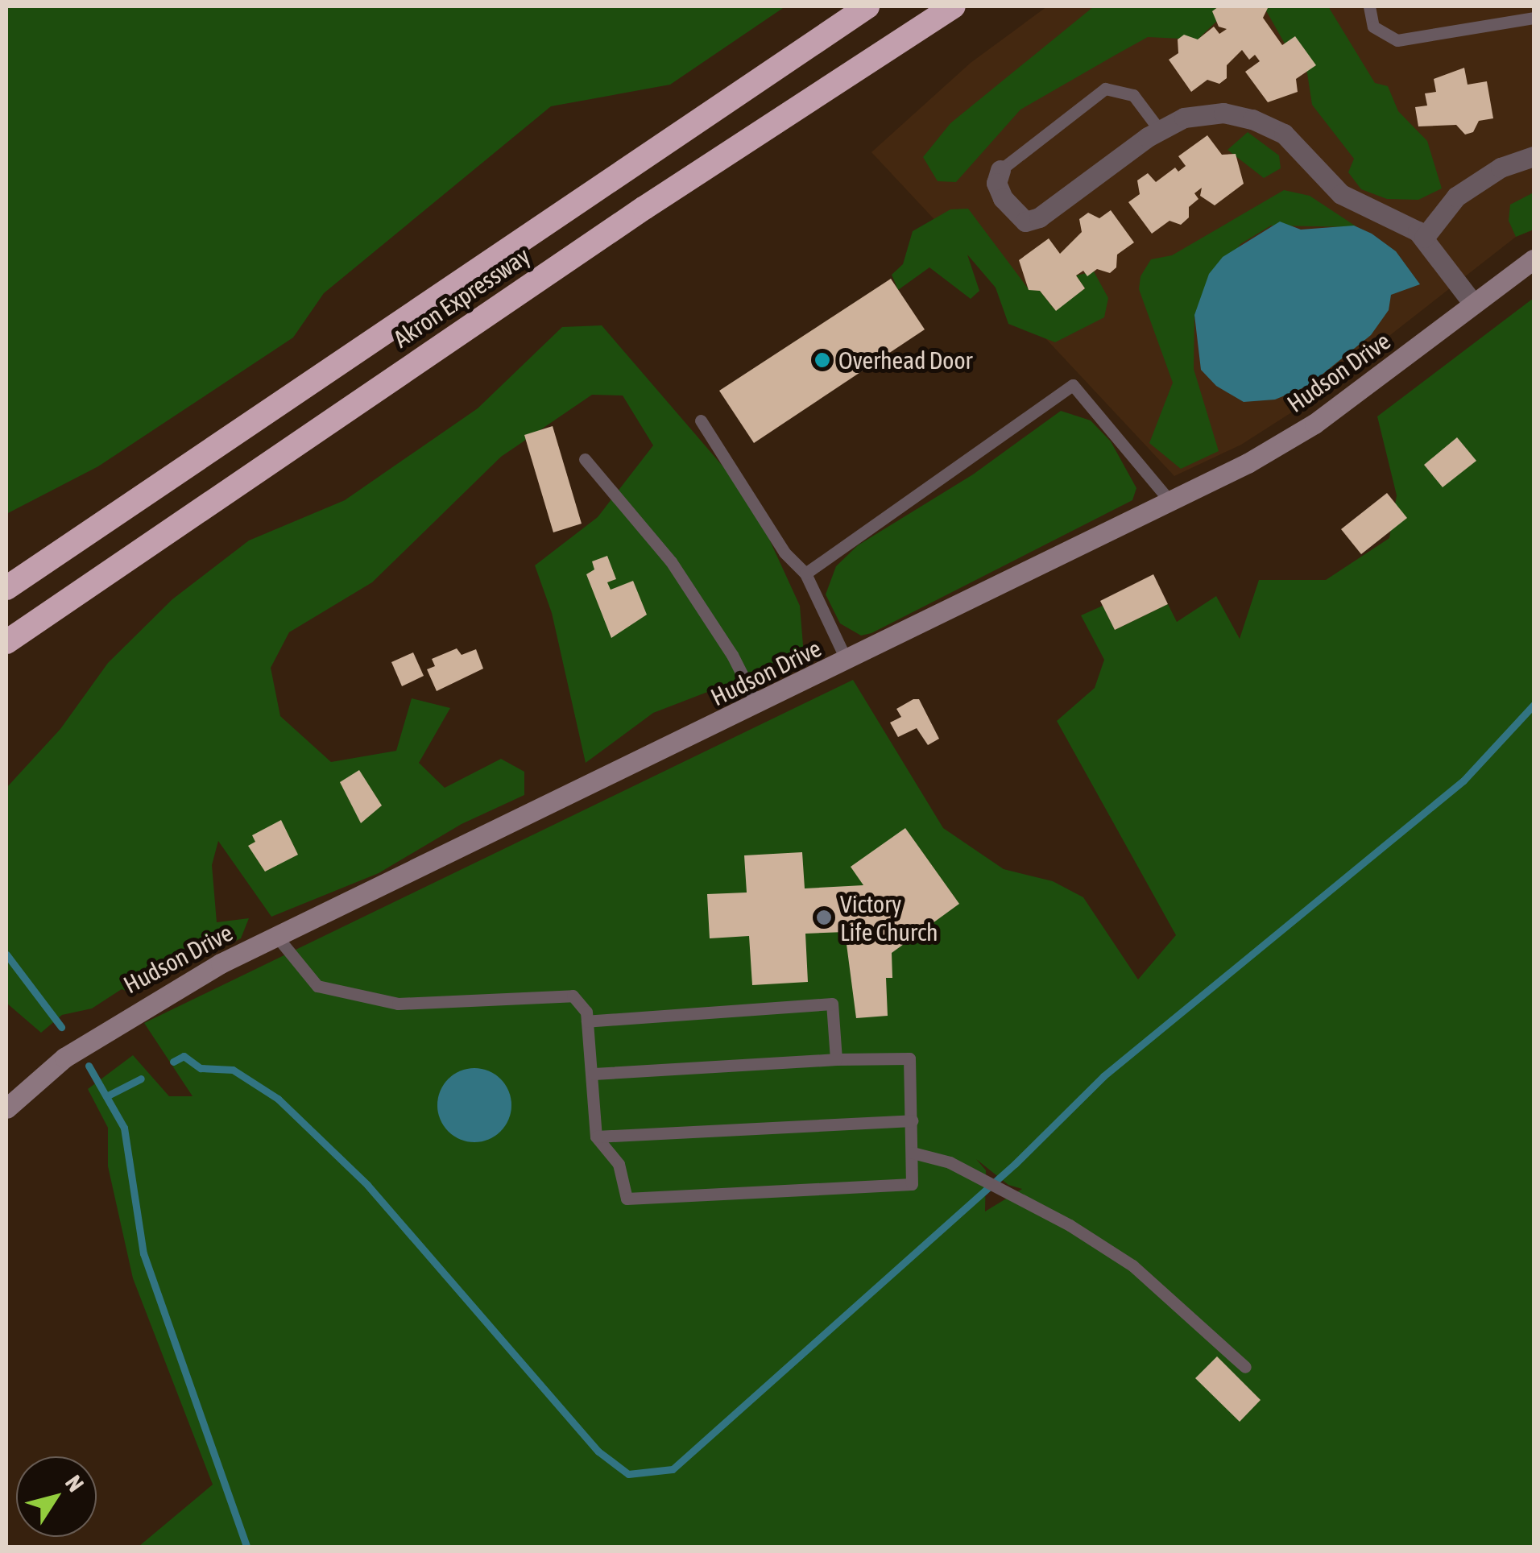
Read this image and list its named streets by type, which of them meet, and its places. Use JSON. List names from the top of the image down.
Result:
{
  "streets": {
    "highway": ["Akron Expressway"],
    "street": ["Hudson Drive"]
  },
  "places": ["Overhead Door", "Victory Life Church"],
  "north": "top right"
}
